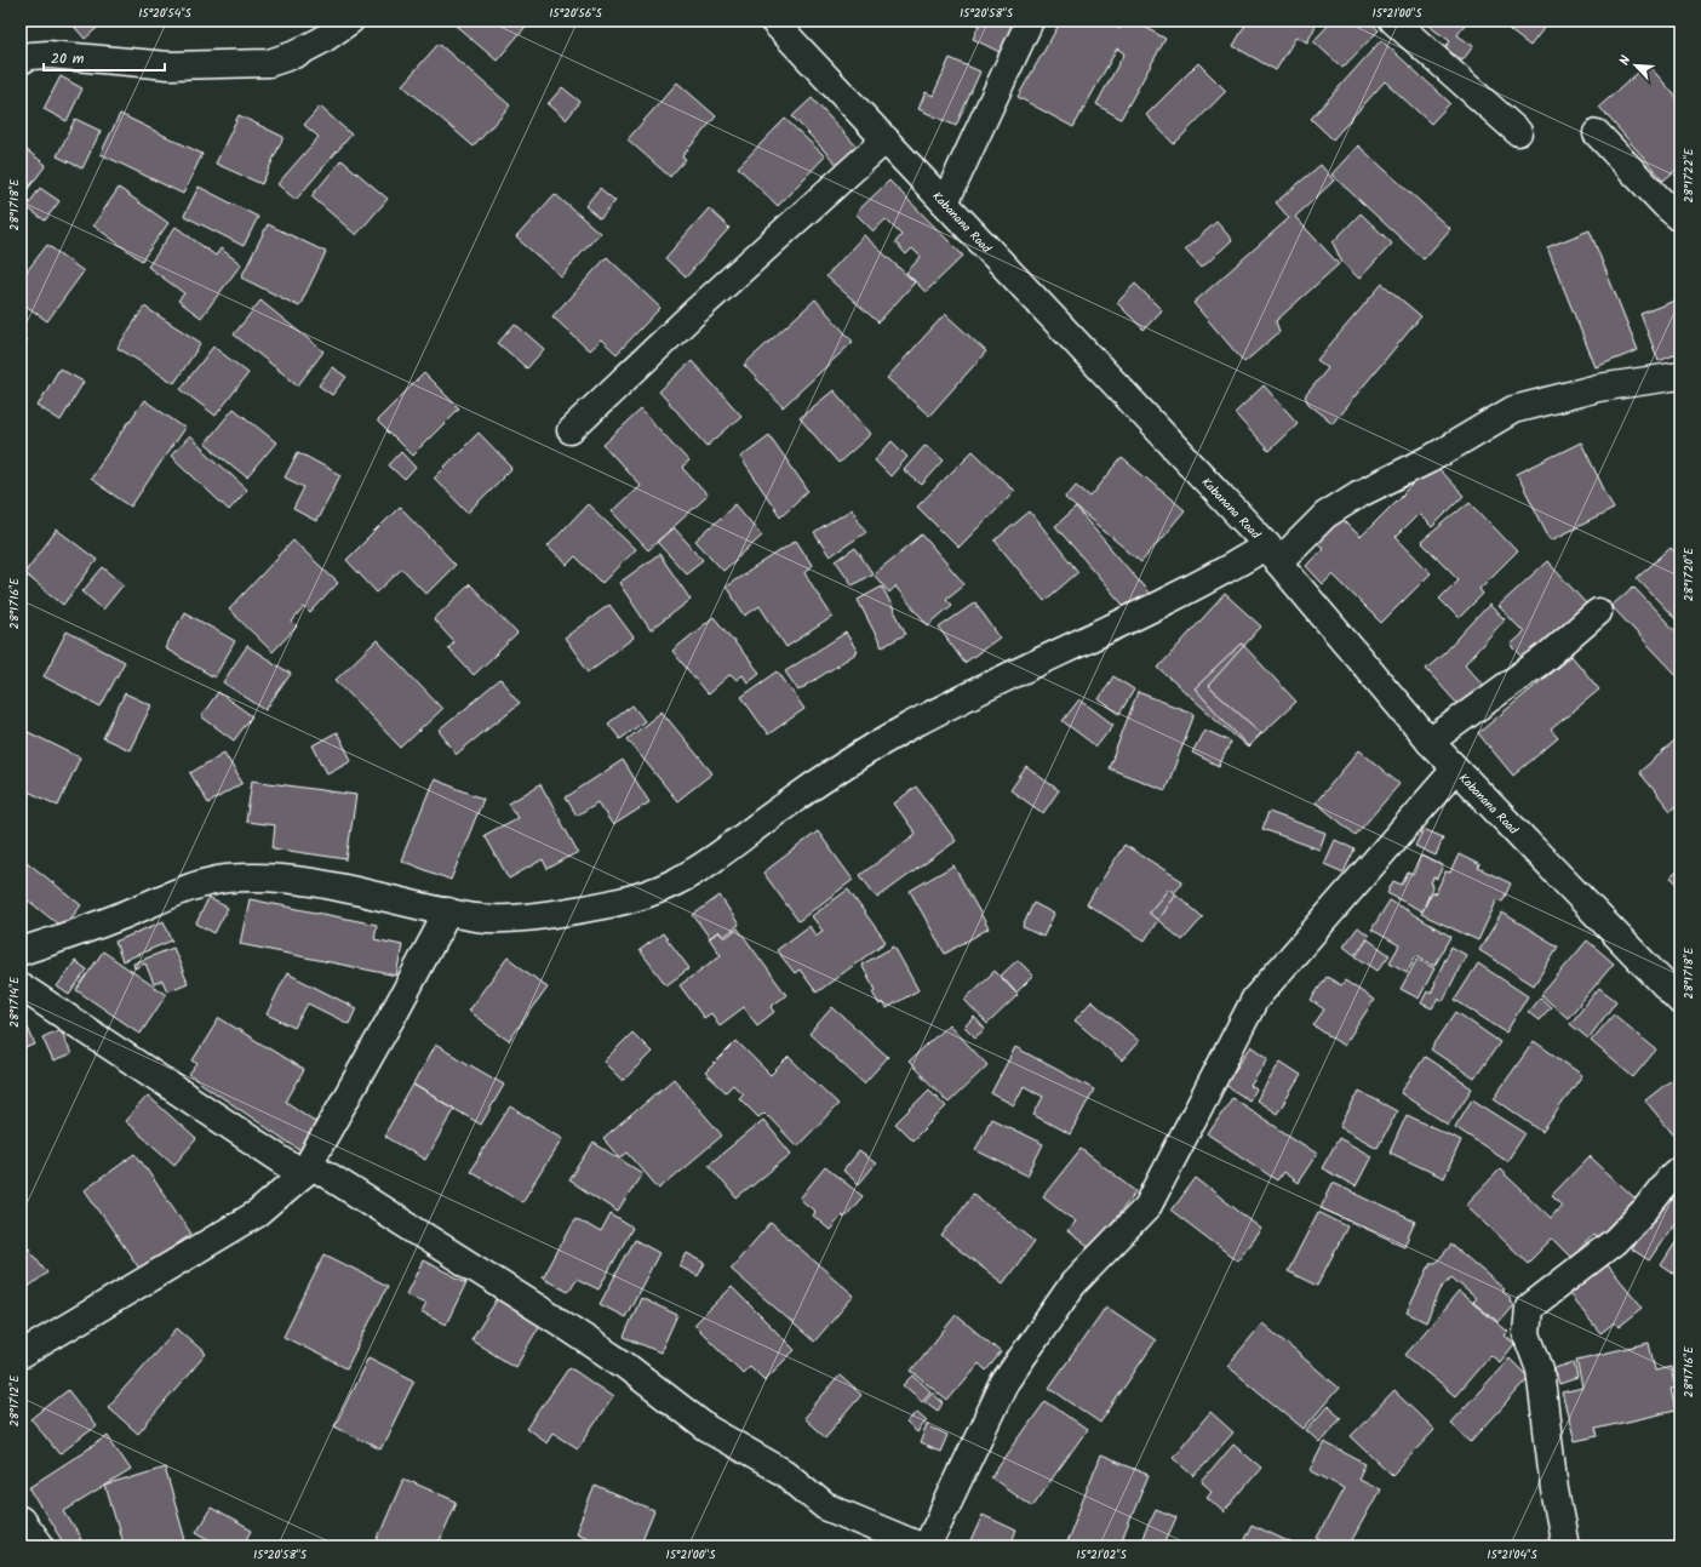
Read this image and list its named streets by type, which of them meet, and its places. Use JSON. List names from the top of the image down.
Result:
{
  "streets": {
    "street": ["Kabanana Road"]
  },
  "scale_bar": "20 m",
  "north": "top left",
  "coordinates": [
    "15°20'54\"S",
    "15°20'56\"S",
    "15°20'58\"S",
    "15°21'00\"S",
    "28°17'22\"E",
    "28°17'18\"E",
    "28°17'20\"E",
    "28°17'16\"E",
    "28°17'14\"E",
    "28°17'12\"E",
    "15°21'02\"S",
    "15°21'04\"S"
  ]
}
